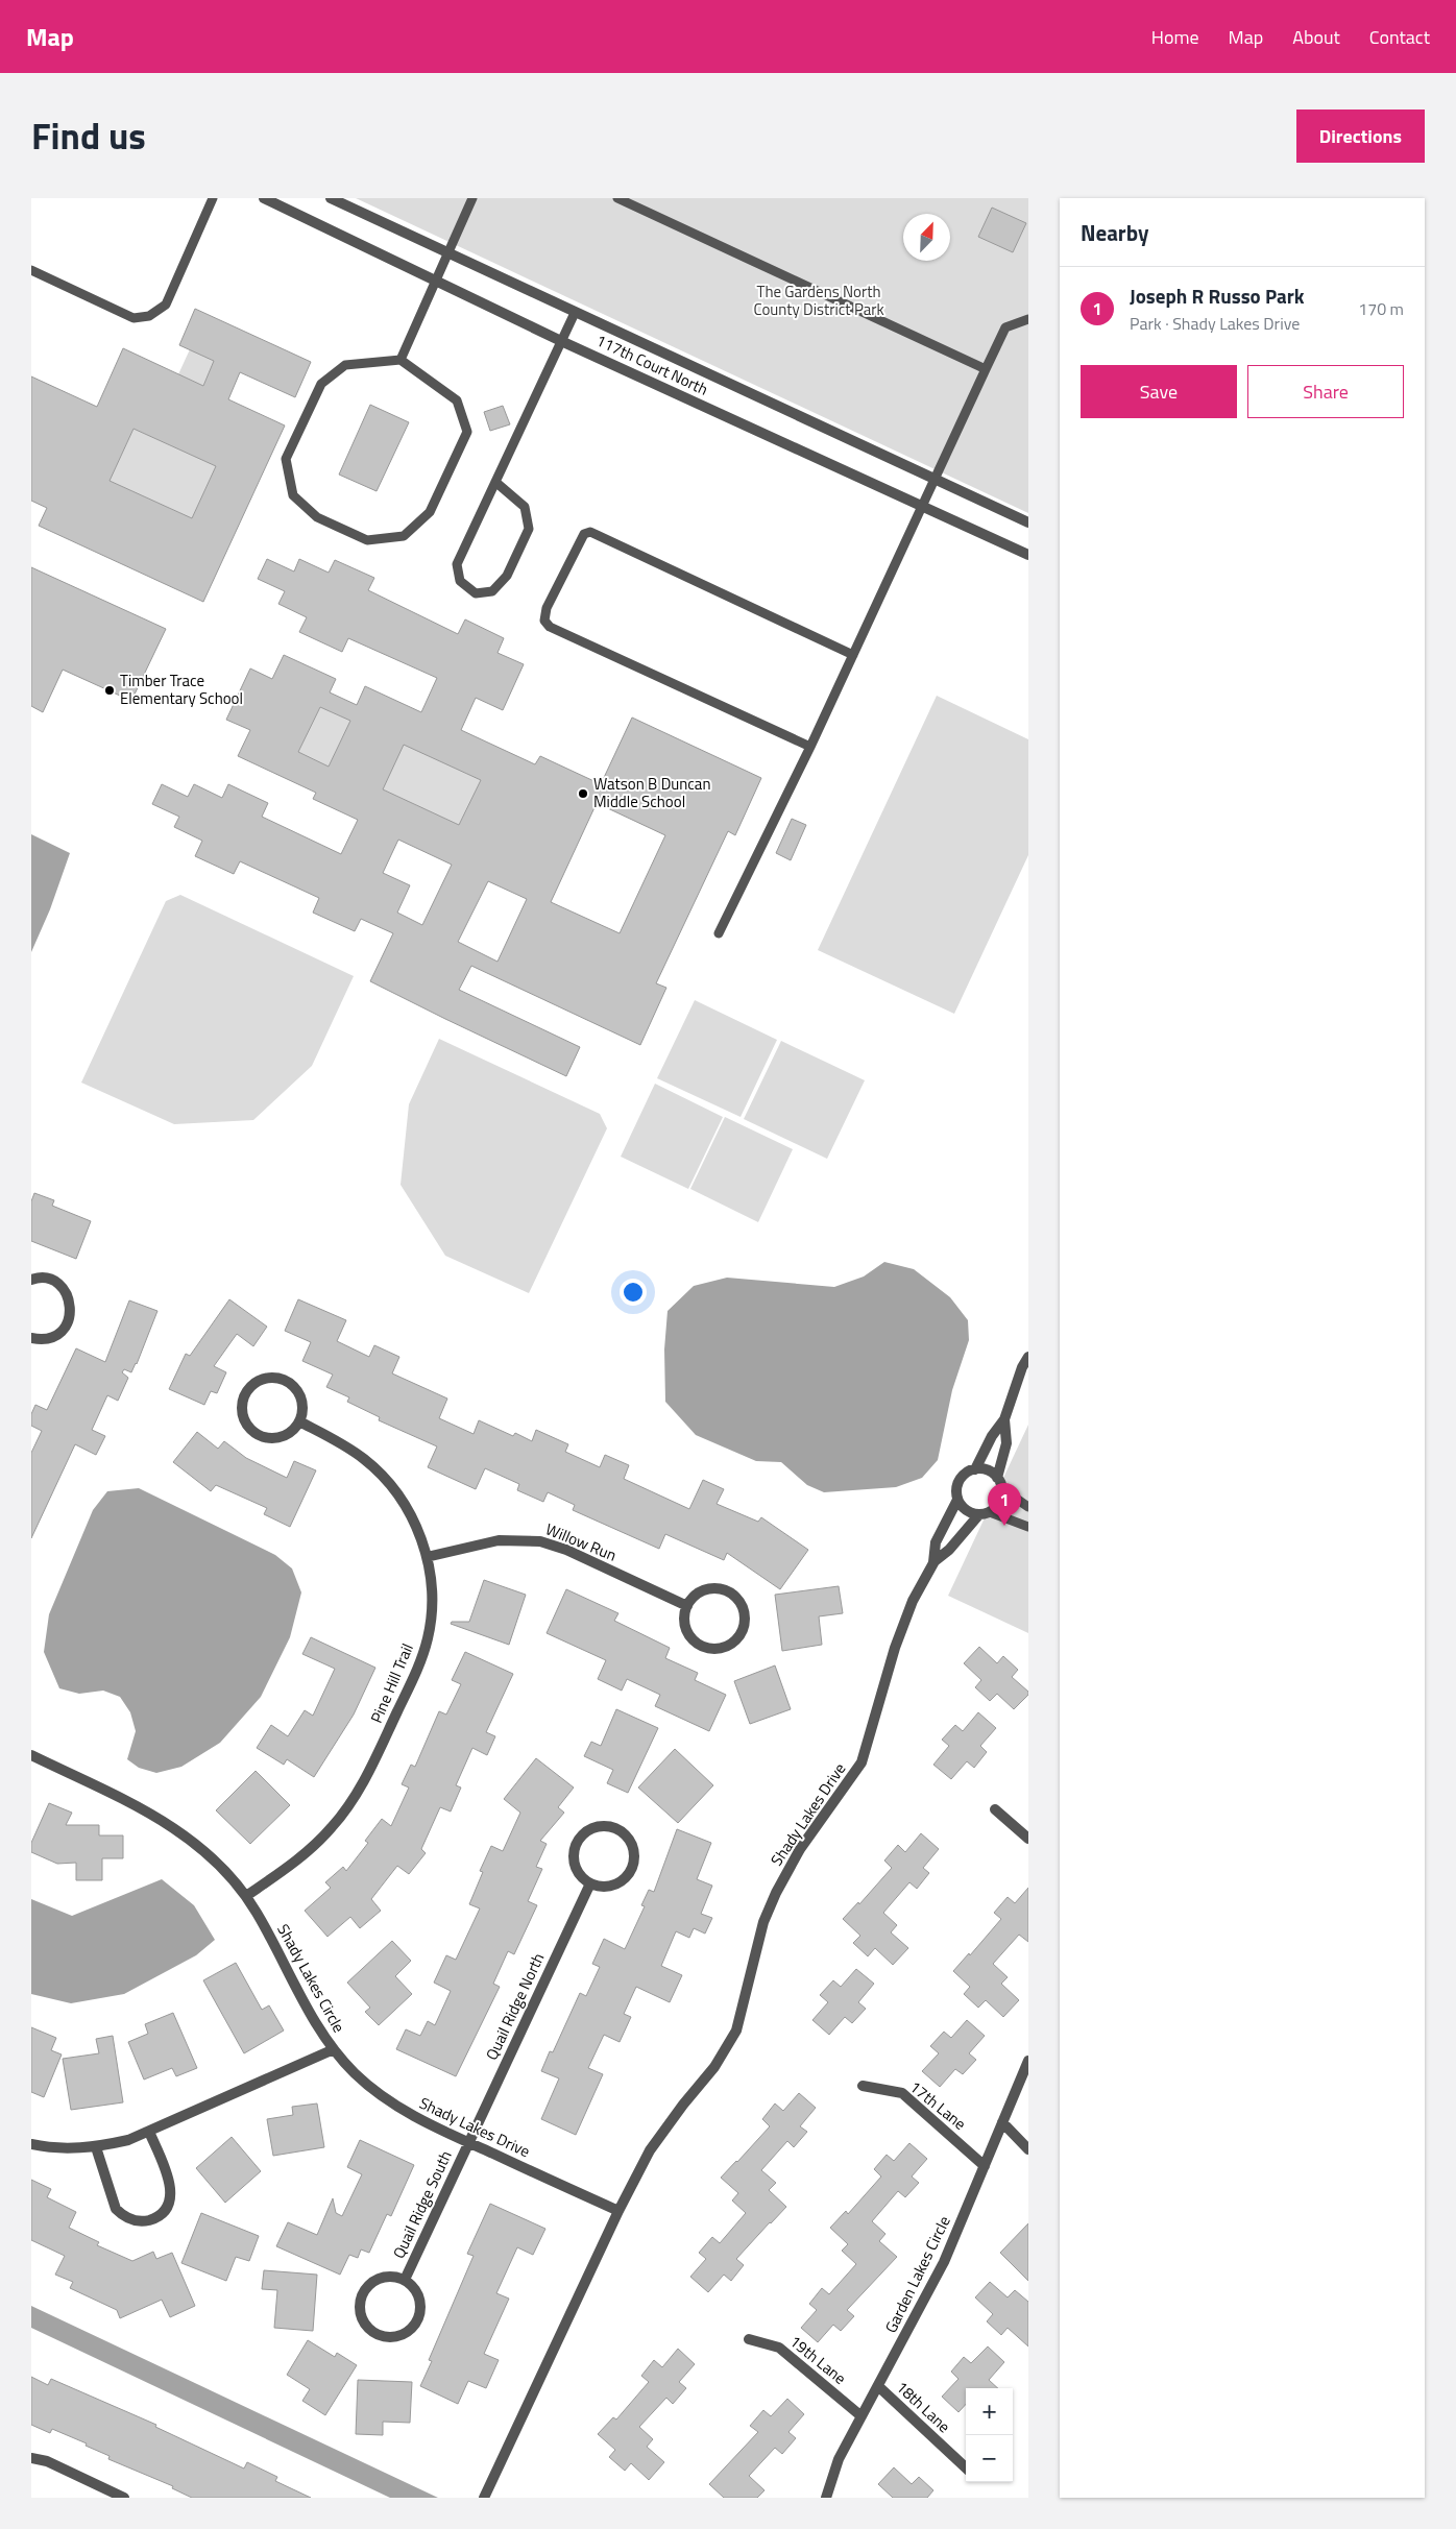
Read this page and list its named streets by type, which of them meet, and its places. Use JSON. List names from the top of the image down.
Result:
{
  "streets": {
    "street": [
      "117th Court North",
      "Willow Run",
      "Pine Hill Trail",
      "Shady Lakes Drive",
      "Shady Lakes Circle",
      "Quail Ridge North",
      "17th Lane",
      "Quail Ridge South",
      "Garden Lakes Circle",
      "19th Lane",
      "18th Lane"
    ]
  },
  "crossings": [
    ["Willow Run", "Pine Hill Trail"],
    ["Pine Hill Trail", "Shady Lakes Circle"],
    ["Shady Lakes Drive", "Shady Lakes Circle"],
    ["Shady Lakes Drive", "Quail Ridge North"],
    ["Shady Lakes Drive", "Quail Ridge South"],
    ["Quail Ridge North", "Quail Ridge South"],
    ["17th Lane", "Garden Lakes Circle"],
    ["Garden Lakes Circle", "19th Lane"],
    ["Garden Lakes Circle", "18th Lane"]
  ],
  "parks": ["The Gardens North County District Park"],
  "places": ["Timber Trace Elementary School", "Watson B Duncan Middle School"],
  "north": "top right",
  "page": {
    "header": "Map",
    "nav": [
      "Home",
      "Map",
      "About",
      "Contact"
    ],
    "title": "Find us",
    "buttons": [
      "Directions",
      ["Save", "Share"]
    ],
    "heading": "Nearby",
    "list": [
      {
        "mark": "1",
        "name": "Joseph R Russo Park",
        "note": "Park · Shady Lakes Drive",
        "value": "170 m"
      }
    ],
    "pins": "1",
    "map_buttons": ["+", "−"]
  }
}
